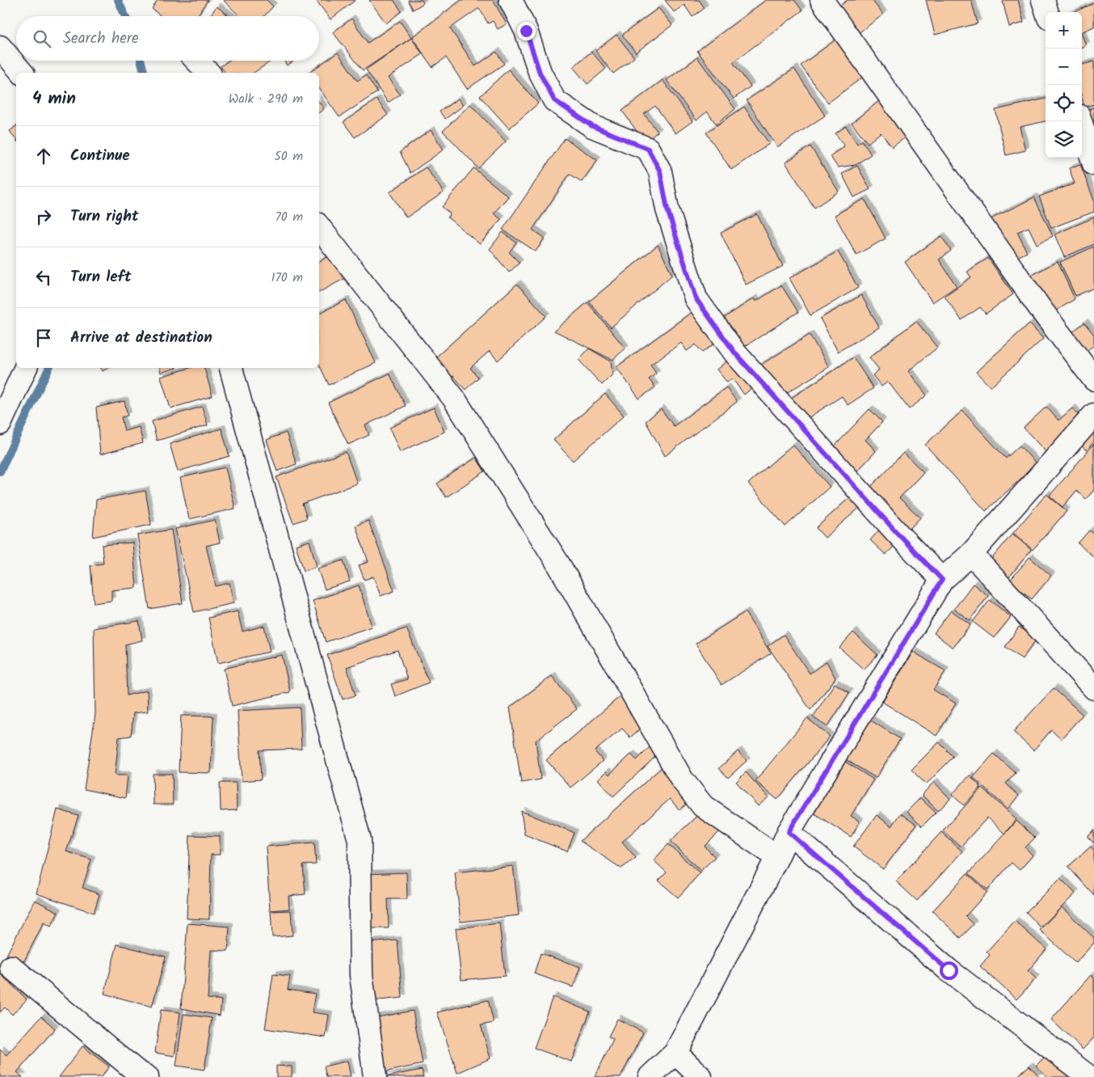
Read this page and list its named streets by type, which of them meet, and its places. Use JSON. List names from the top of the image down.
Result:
{
  "page": {
    "map_buttons": ["+", "−"],
    "search": "Search here",
    "heading": ["4 min", "Walk · 290 m"],
    "list": [
      ["Continue", "50 m"],
      ["Turn right", "70 m"],
      ["Turn left", "170 m"],
      "Arrive at destination"
    ]
  }
}
